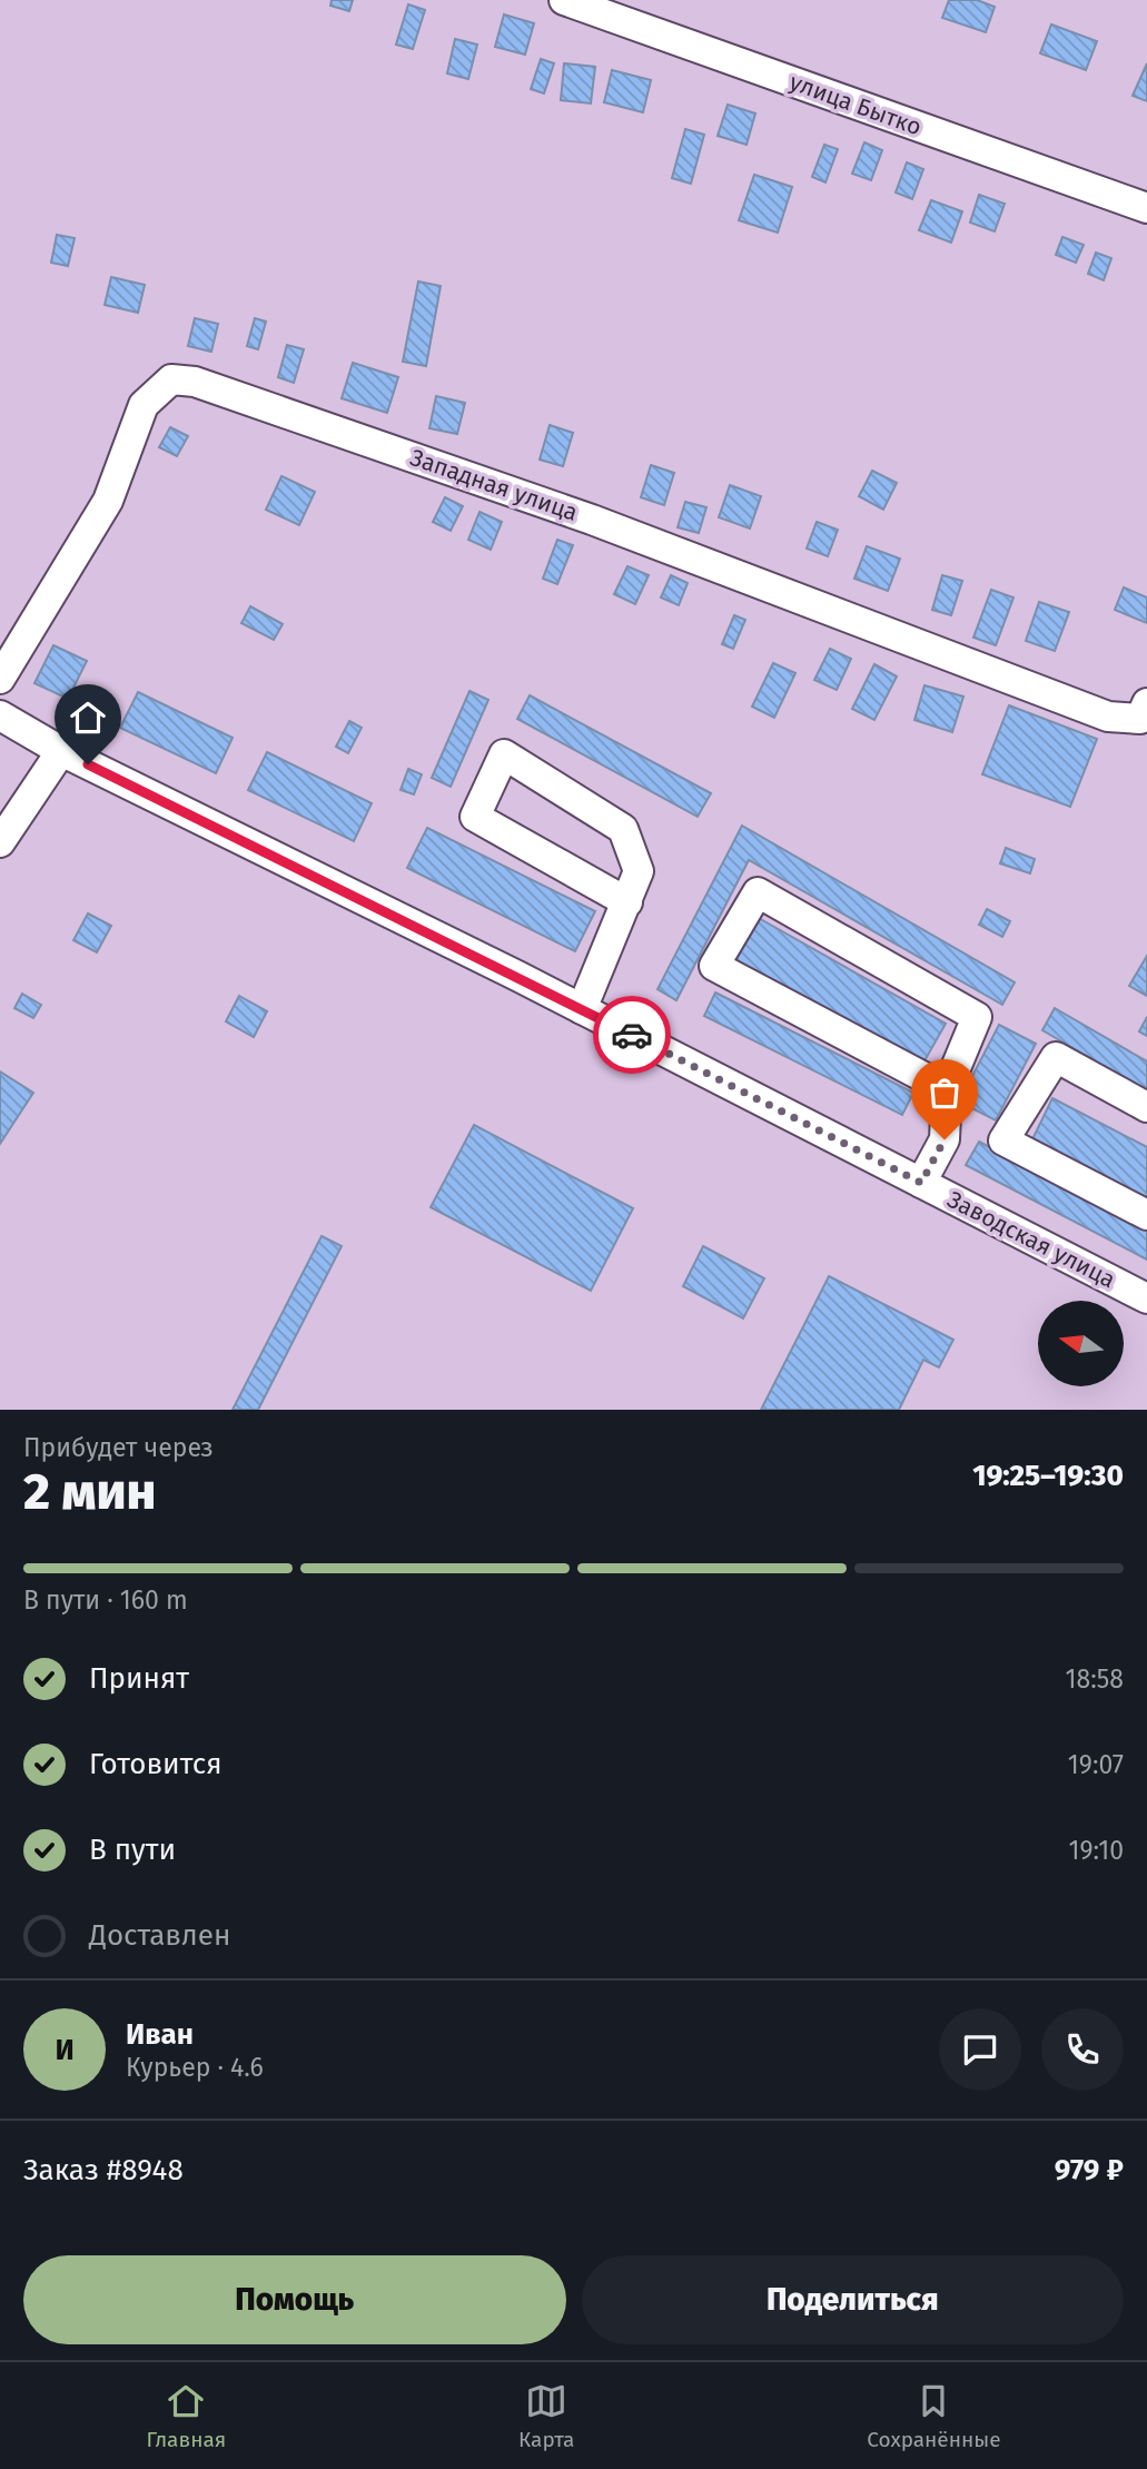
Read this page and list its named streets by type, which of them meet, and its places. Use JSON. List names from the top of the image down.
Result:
{
  "streets": {
    "street": ["улица Бытко", "Западная улица", "Заводская улица"]
  },
  "north": "left",
  "page": {
    "heading": ["2 мин", "Прибудет через", "19:25–19:30"],
    "panel": [
      "Иван",
      "Курьер · 4.6",
      "Заказ #8948",
      "979 ₽"
    ],
    "bar": "В пути · 160 m",
    "list": [
      ["Принят", "18:58"],
      ["Готовится", "19:07"],
      ["В пути", "19:10"],
      "Доставлен"
    ],
    "round": "И",
    "buttons": ["Помощь", "Поделиться"],
    "tabs": ["Главная", "Карта", "Сохранённые"]
  }
}
